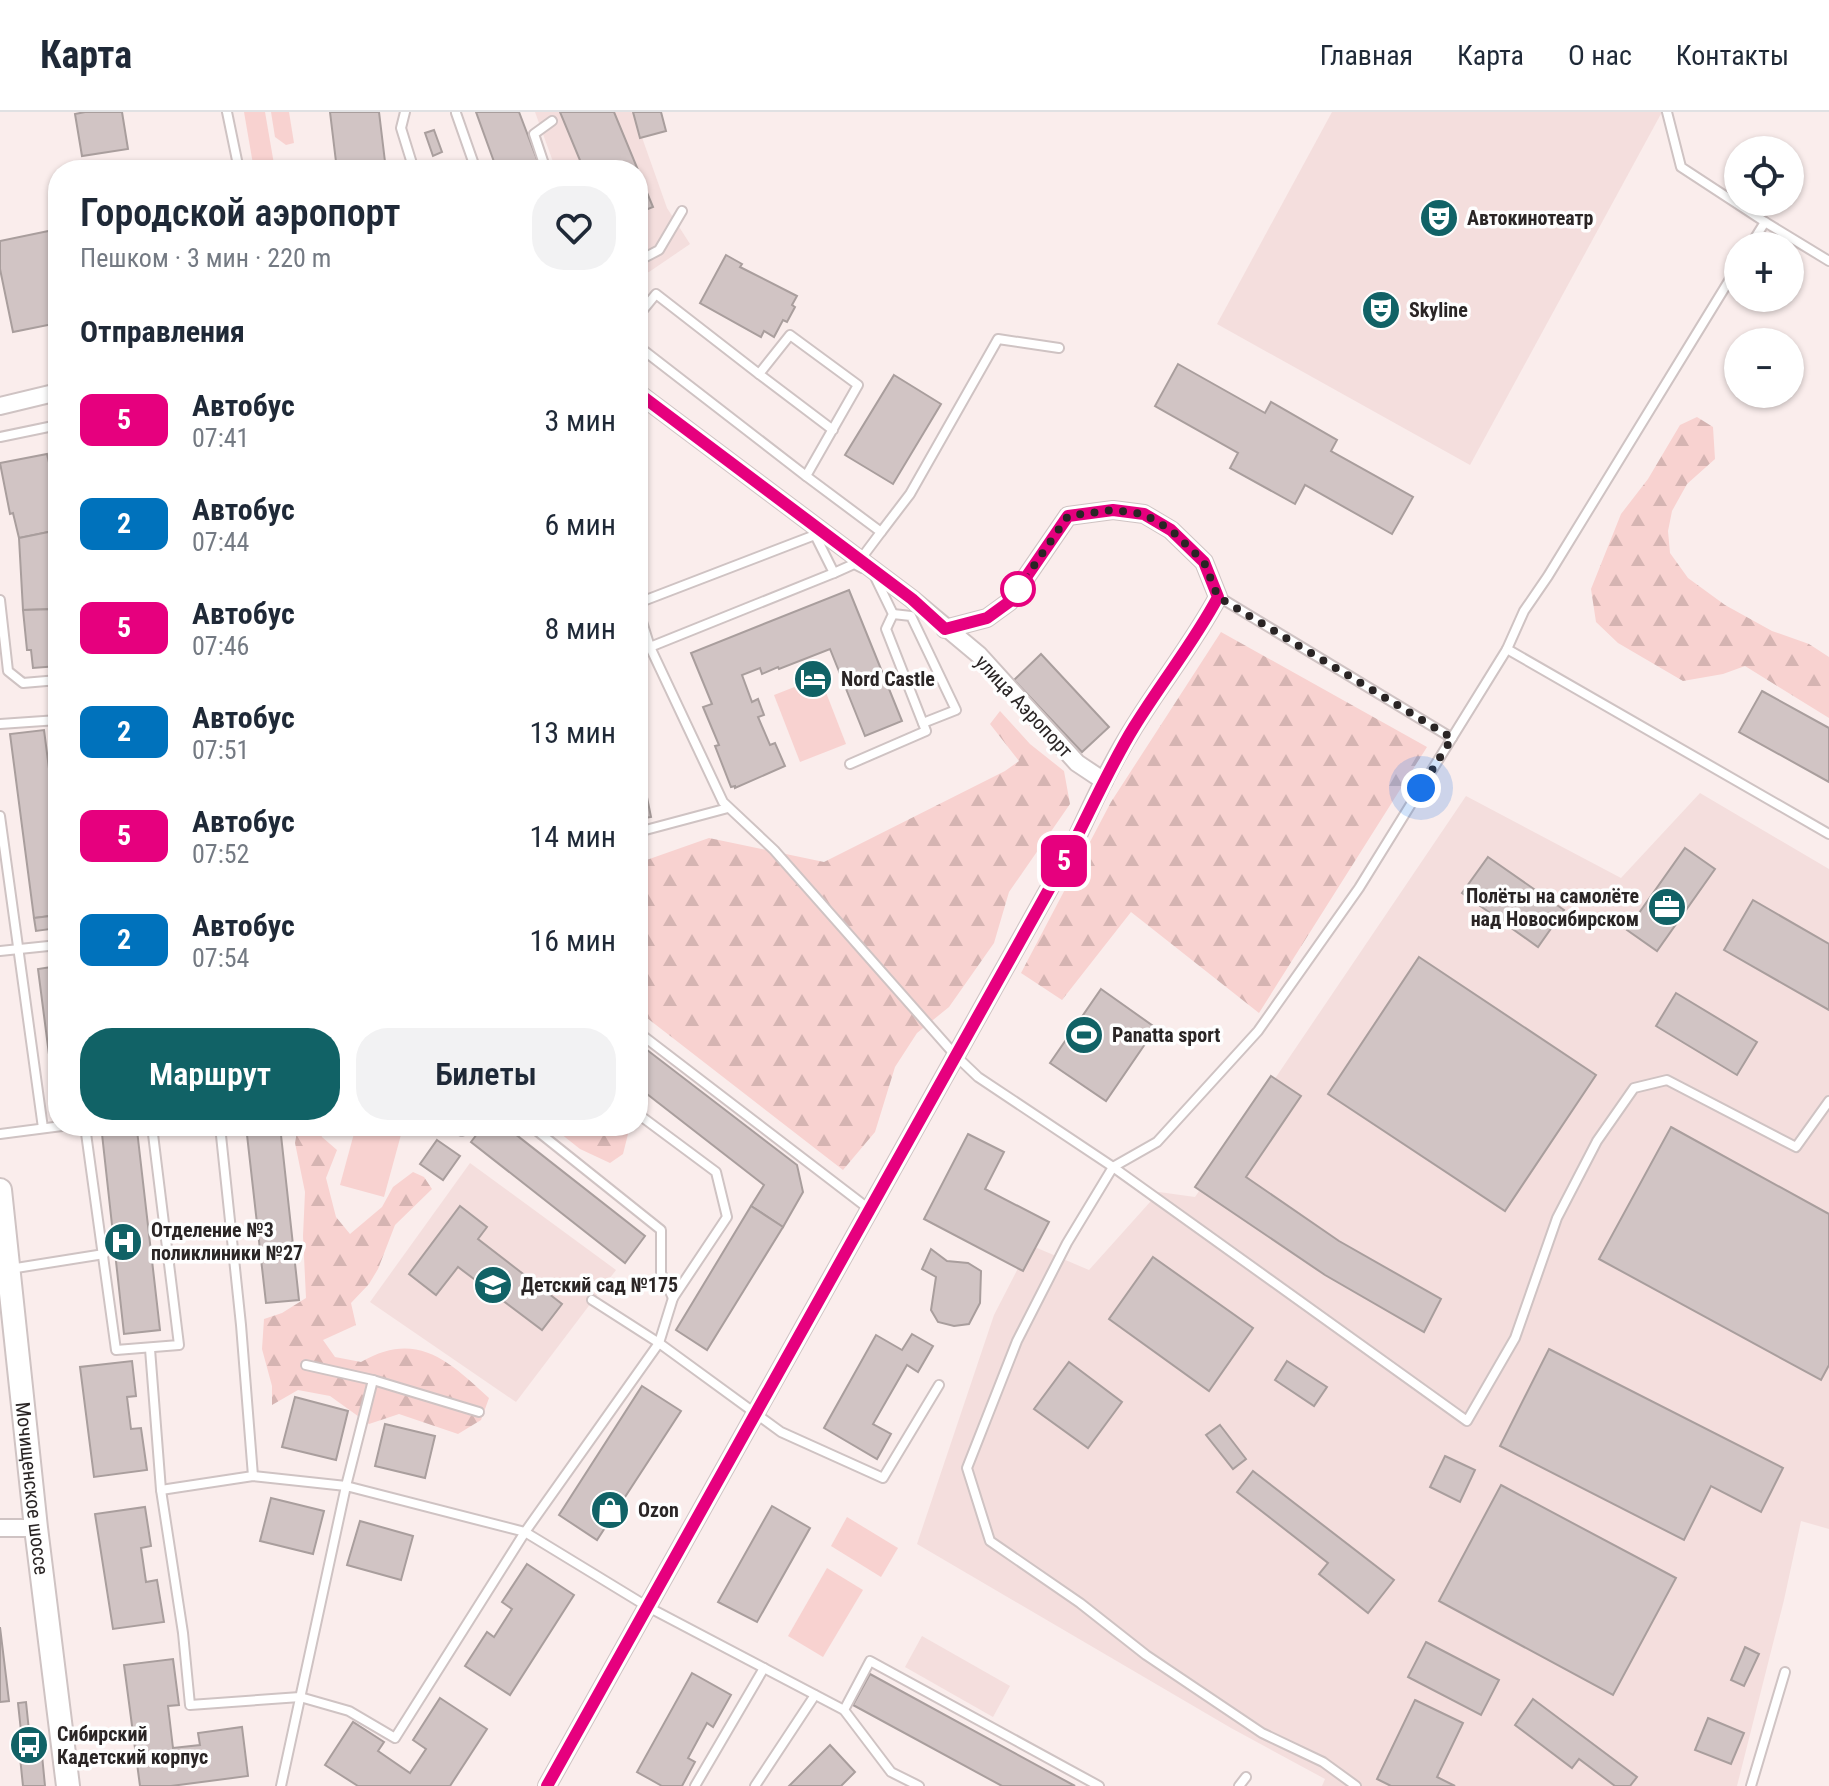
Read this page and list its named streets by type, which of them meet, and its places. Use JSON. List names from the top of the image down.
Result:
{
  "streets": {
    "main road": ["Мочищенское шоссе"],
    "street": ["улица Аэропорт"]
  },
  "places": {
    "theatre": ["Автокинотеатр", "Skyline"],
    "hotel": ["Nord Castle"],
    "office": ["Полёты на самолёте над Новосибирском"],
    "sports": ["Panatta sport"],
    "hospital": ["Отделение №3 поликлиники №27"],
    "school or university": ["Детский сад №175"],
    "shop": ["Ozon"],
    "bus stop": ["Сибирский Кадетский корпус"]
  },
  "lines": ["bus line 5"],
  "page": {
    "header": "Карта",
    "nav": [
      "Главная",
      "Карта",
      "О нас",
      "Контакты"
    ],
    "on_map": "5",
    "map_buttons": ["+", "−"],
    "heading": [
      ["Городской аэропорт", "Пешком · 3 мин · 220 m"],
      "Отправления"
    ],
    "list": [
      {
        "mark": "5",
        "name": "Автобус",
        "note": "07:41",
        "value": "3 мин"
      },
      {
        "mark": "2",
        "name": "Автобус",
        "note": "07:44",
        "value": "6 мин"
      },
      {
        "mark": "5",
        "name": "Автобус",
        "note": "07:46",
        "value": "8 мин"
      },
      {
        "mark": "2",
        "name": "Автобус",
        "note": "07:51",
        "value": "13 мин"
      },
      {
        "mark": "5",
        "name": "Автобус",
        "note": "07:52",
        "value": "14 мин"
      },
      {
        "mark": "2",
        "name": "Автобус",
        "note": "07:54",
        "value": "16 мин"
      }
    ],
    "buttons": ["Маршрут", "Билеты"]
  }
}
